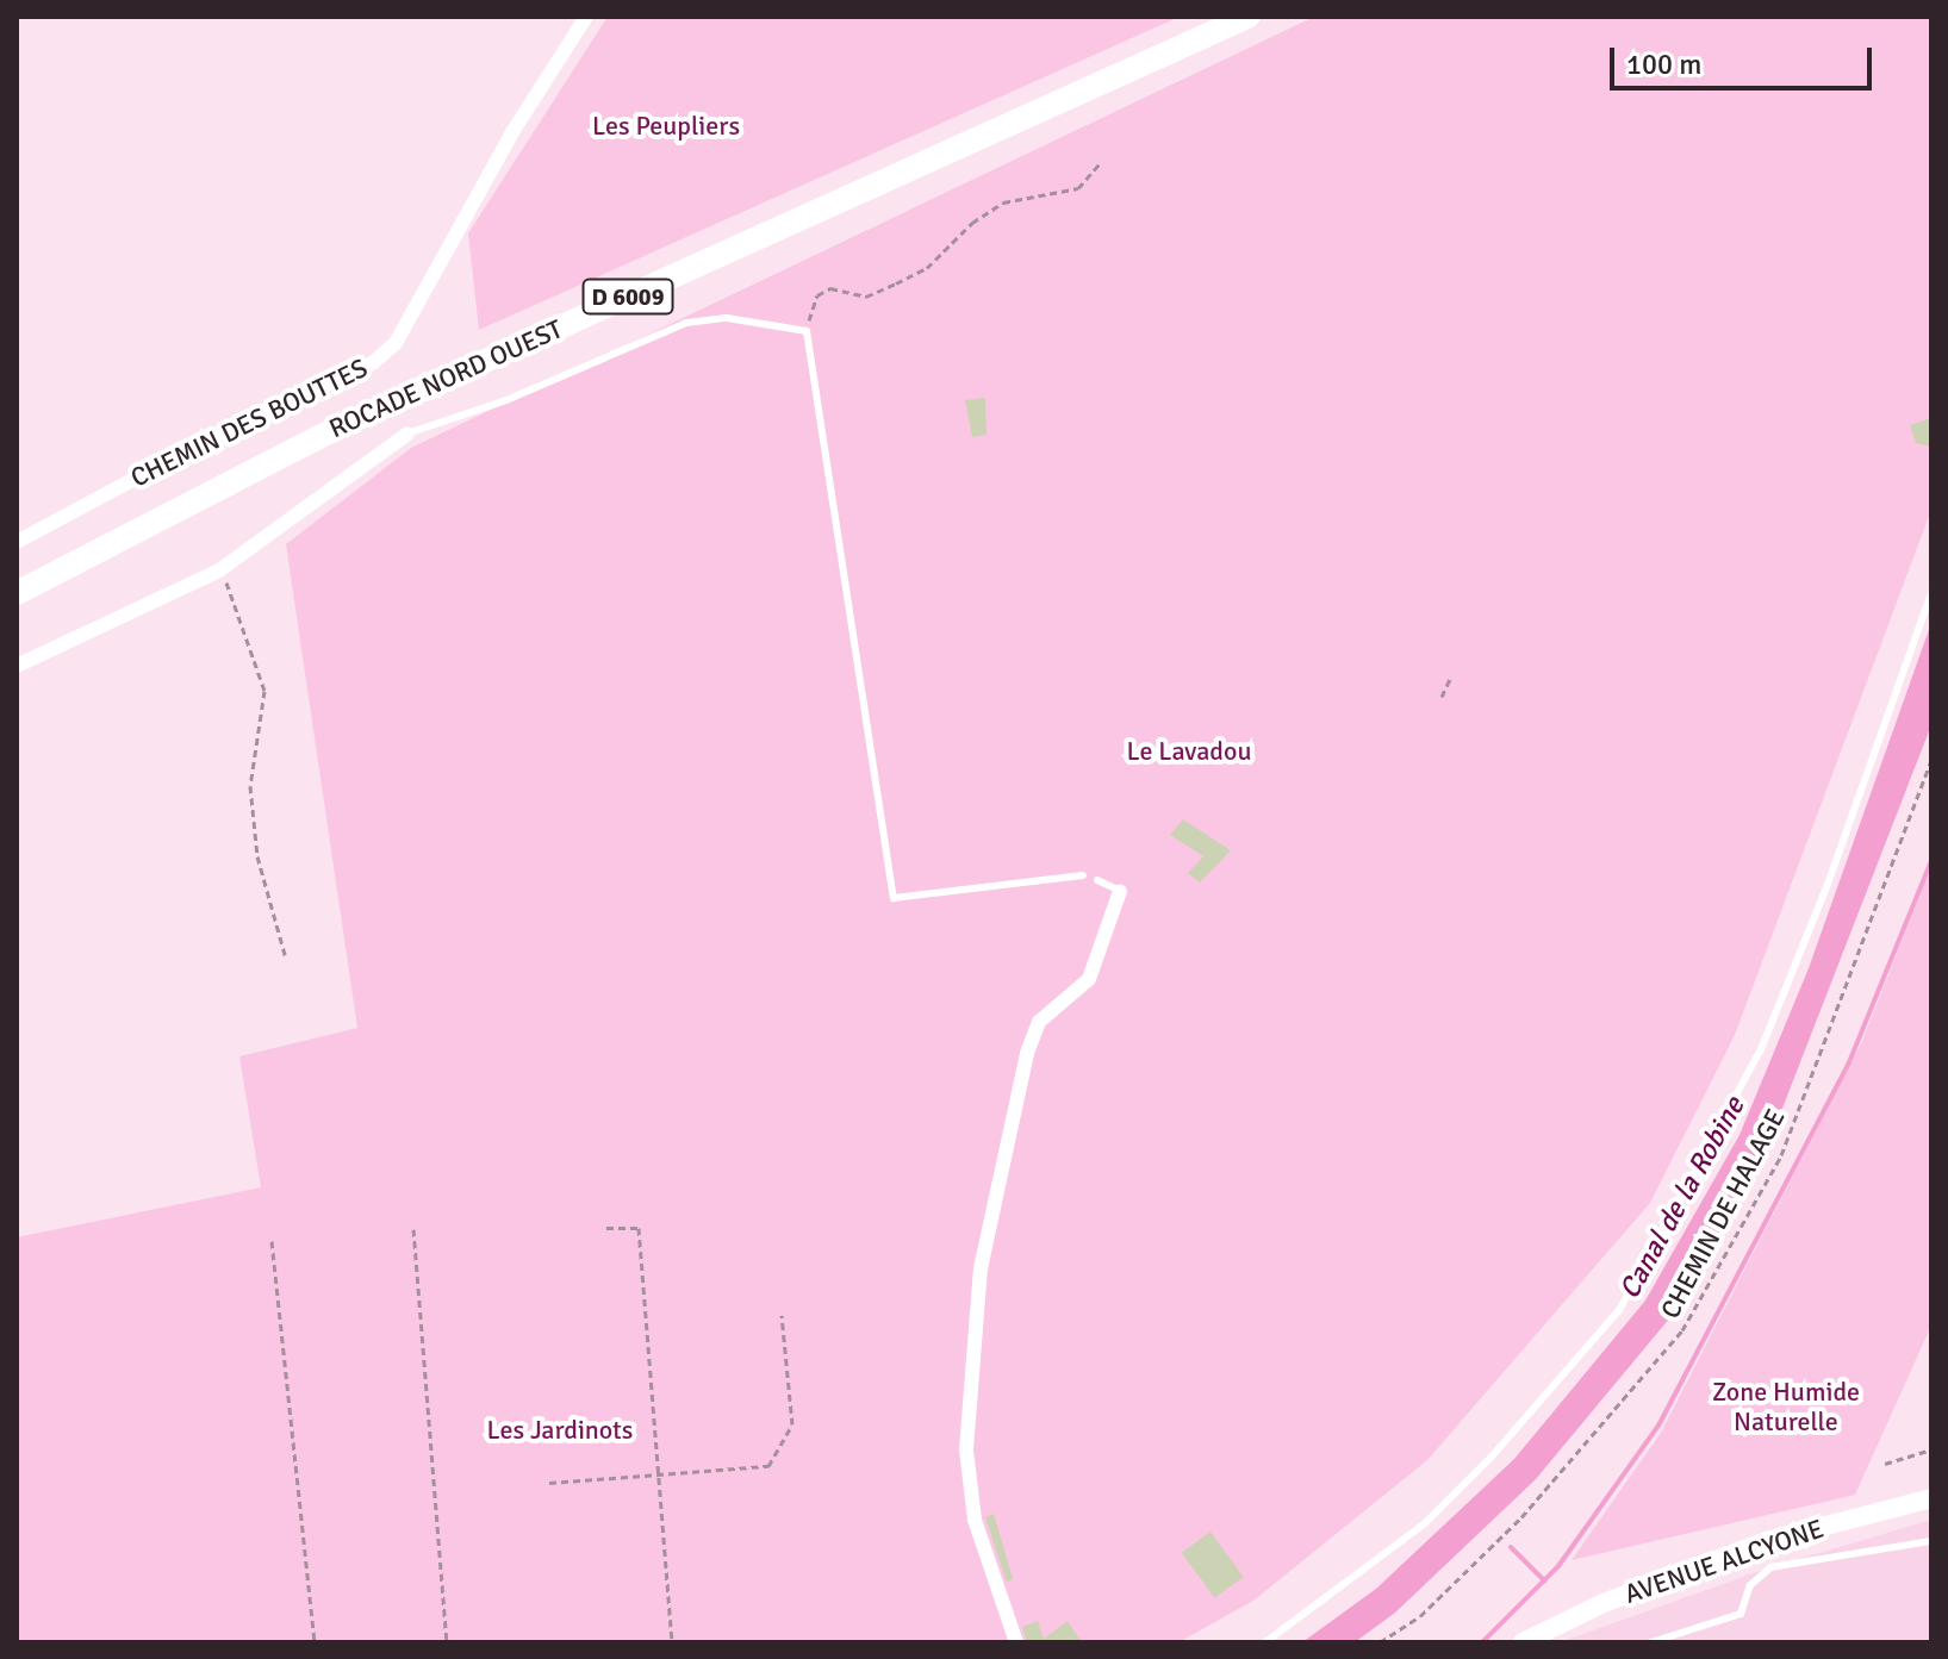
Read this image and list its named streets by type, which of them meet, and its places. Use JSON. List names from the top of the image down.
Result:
{
  "streets": {
    "main road": ["D 6009", "ROCADE NORD OUEST"],
    "street": ["CHEMIN DES BOUTTES", "AVENUE ALCYONE"],
    "path": ["CHEMIN DE HALAGE"]
  },
  "water": ["Canal de la Robine"],
  "parks": [
    "Les Peupliers",
    "Le Lavadou",
    "Zone Humide Naturelle",
    "Les Jardinots"
  ],
  "scale_bar": "100 m"
}
